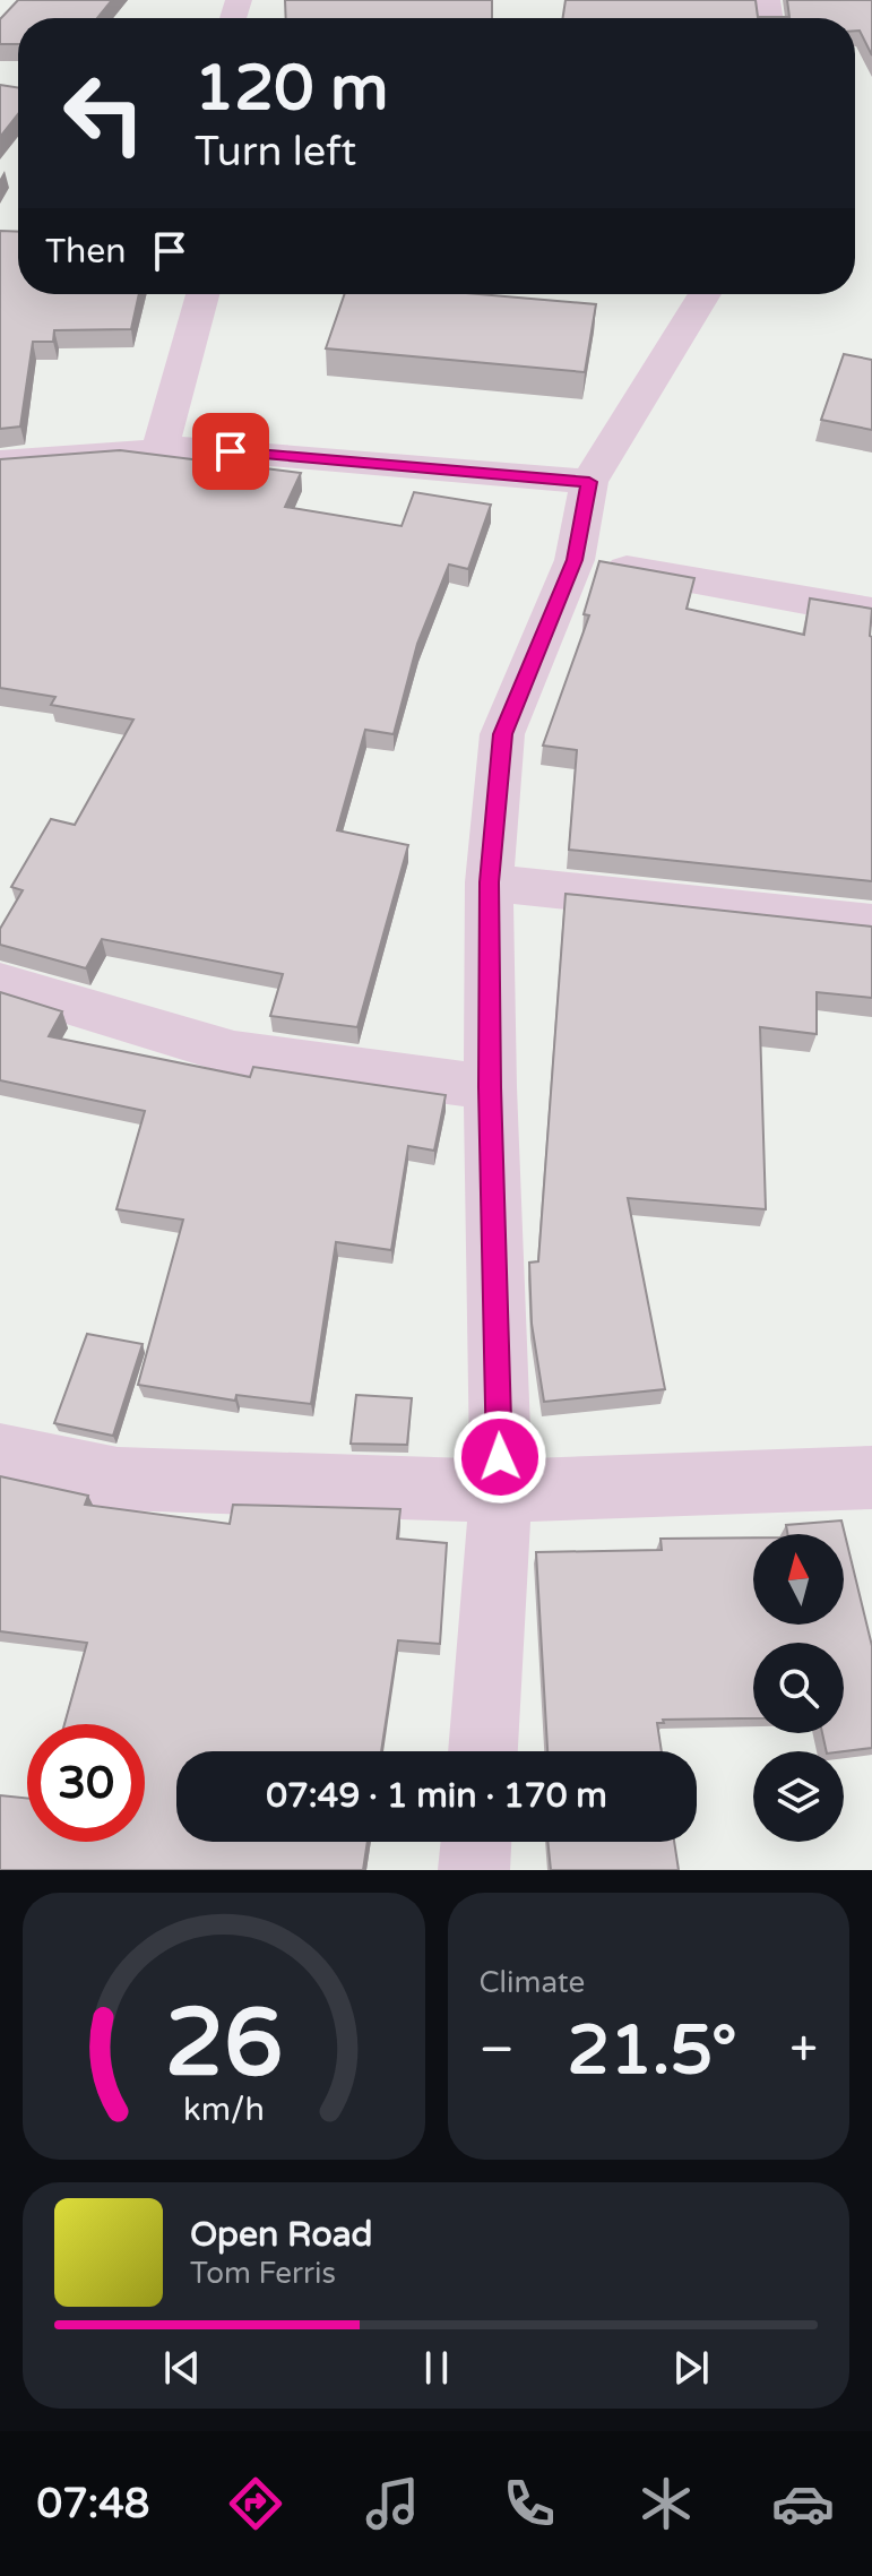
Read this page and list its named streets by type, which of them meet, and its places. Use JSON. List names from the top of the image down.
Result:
{
  "north": "top",
  "page": {
    "turn": ["120 m", "Turn left"],
    "then": "Then",
    "limit": "30",
    "trip": "07:49 · 1 min · 170 m",
    "tile": "Climate",
    "heat": ["−", "21.5°", "+"],
    "song": ["Open Road", "Tom Ferris"],
    "tabs": "07:48",
    "gauge": ["26", "km/h"]
  }
}
